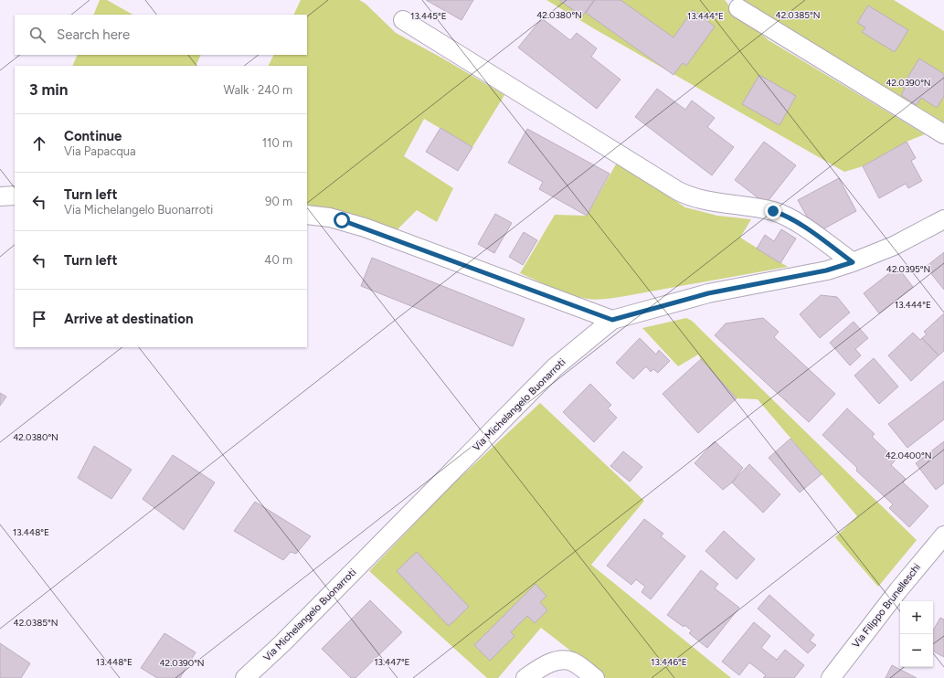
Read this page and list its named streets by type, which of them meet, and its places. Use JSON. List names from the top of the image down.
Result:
{
  "streets": {
    "street": ["Via Michelangelo Buonarroti", "Via Filippo Brunelleschi"]
  },
  "page": {
    "search": "Search here",
    "heading": ["3 min", "Walk · 240 m"],
    "list": [
      ["Continue", "Via Papacqua", "110 m"],
      ["Turn left", "Via Michelangelo Buonarroti", "90 m"],
      ["Turn left", "40 m"],
      "Arrive at destination"
    ],
    "map_buttons": ["+", "−"]
  },
  "coordinates": [
    "42.0380°N",
    "42.0385°N",
    "13.445°E",
    "13.444°E",
    "42.0390°N",
    "42.0395°N",
    "42.0400°N",
    "13.448°E",
    "13.447°E",
    "13.446°E"
  ]
}
